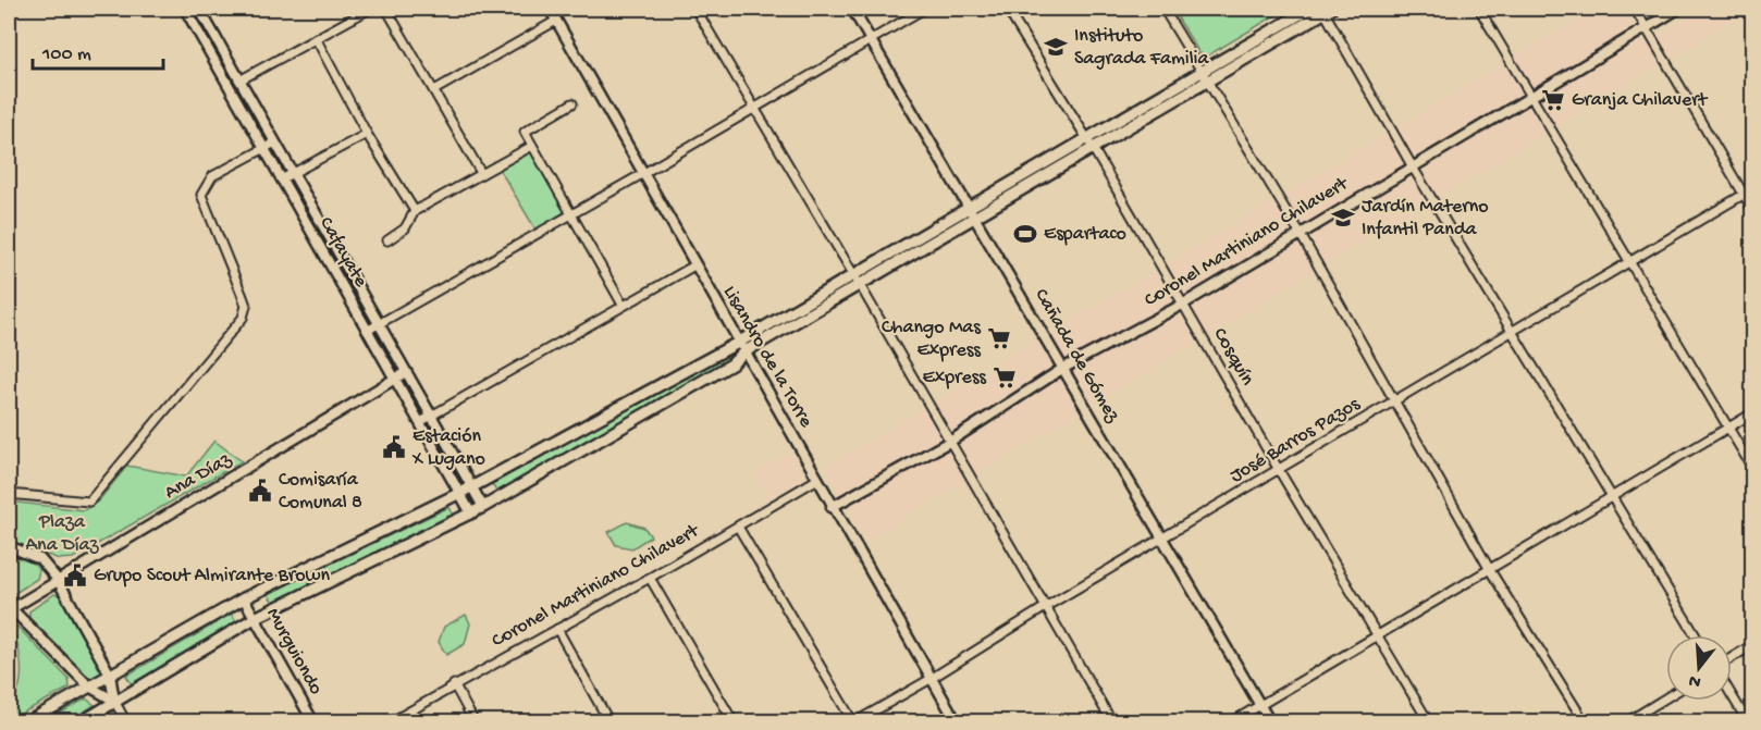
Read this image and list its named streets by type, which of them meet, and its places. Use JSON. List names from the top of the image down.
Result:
{
  "streets": {
    "street": [
      "Coronel Martiniano Chilavert",
      "Cafayate",
      "Cañada de Gómez",
      "Lisandro de la Torre",
      "Cosquín",
      "José Barros Pazos",
      "Ana Díaz",
      "Murguiondo"
    ]
  },
  "crossings": [
    ["Coronel Martiniano Chilavert", "Cañada de Gómez"],
    ["Coronel Martiniano Chilavert", "Lisandro de la Torre"],
    ["Coronel Martiniano Chilavert", "Cosquín"],
    ["Cafayate", "Ana Díaz"],
    ["Cañada de Gómez", "José Barros Pazos"],
    ["Lisandro de la Torre", "José Barros Pazos"],
    ["Cosquín", "José Barros Pazos"]
  ],
  "parks": ["Plaza Ana Díaz"],
  "places": {
    "school or university": ["Instituto Sagrada Familia", "Jardín Materno Infantil Panda"],
    "supermarket": ["Granja Chilavert", "Chango Mas Express", "Express"],
    "sports": ["Espartaco"],
    "public building": ["Estación X Lugano", "Comisaría Comunal 8", "Grupo Scout Almirante Brown"]
  },
  "scale_bar": "100 m",
  "north": "bottom"
}
